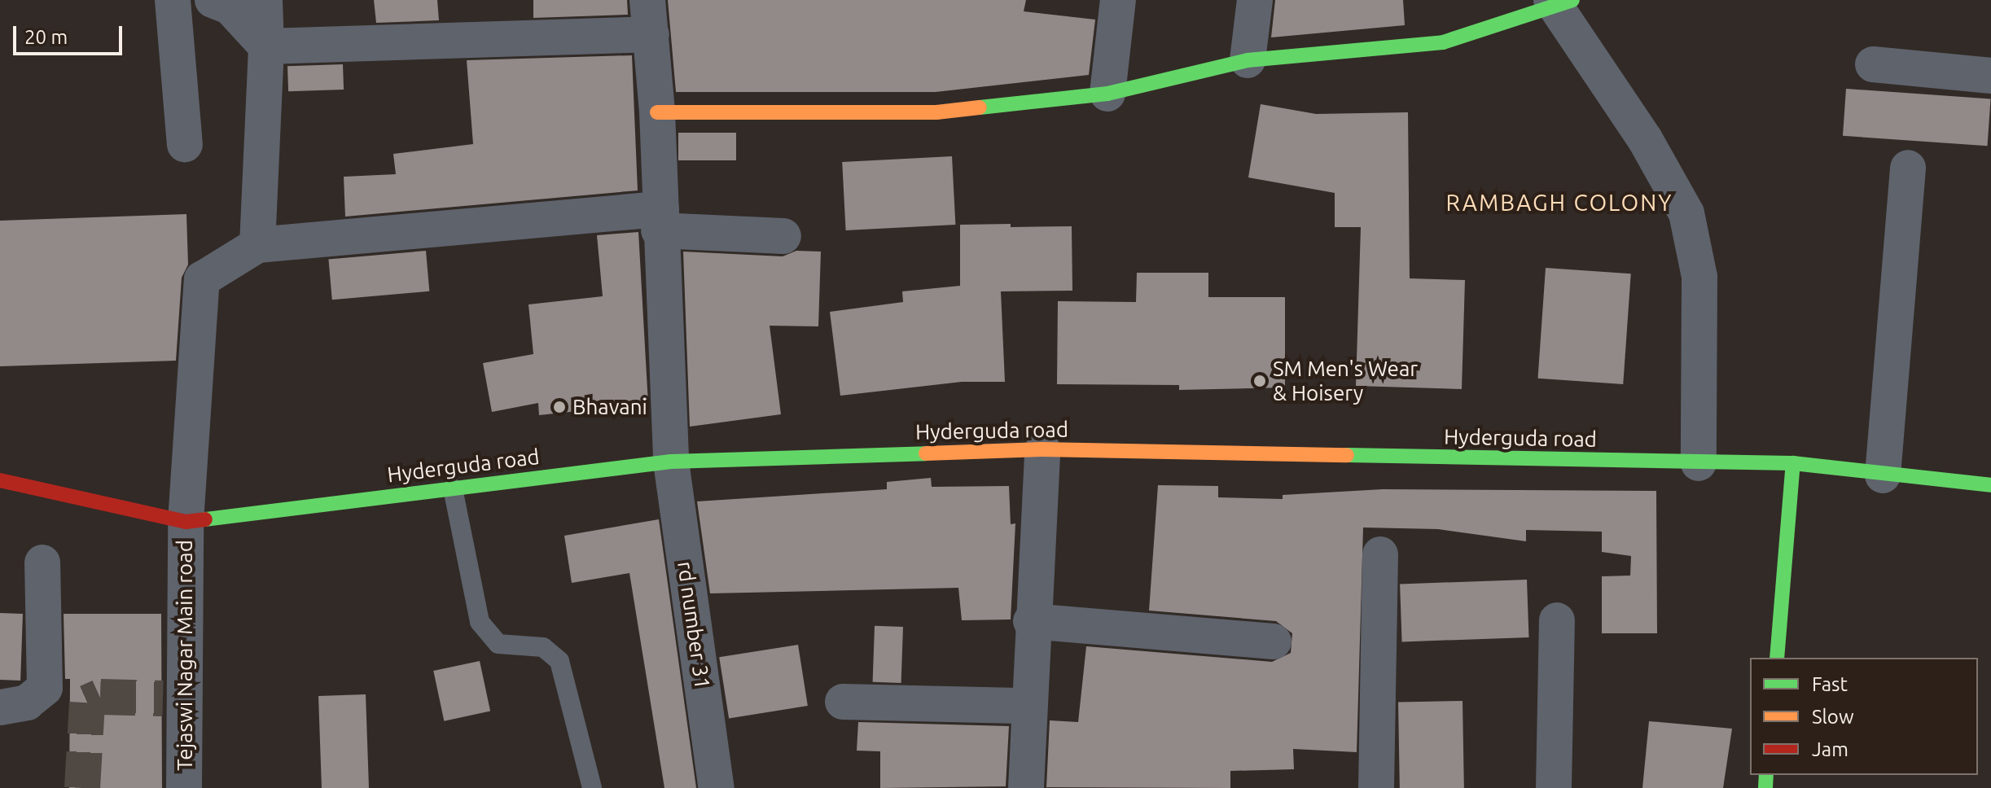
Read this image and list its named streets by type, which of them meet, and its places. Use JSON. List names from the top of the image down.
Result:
{
  "streets": {
    "street": ["Hyderguda road", "rd number 31", "Tejaswi Nagar Main road"]
  },
  "crossings": [
    ["Hyderguda road", "rd number 31"],
    ["Hyderguda road", "Tejaswi Nagar Main road"]
  ],
  "districts": ["RAMBAGH COLONY"],
  "places": ["SM Men's Wear & Hoisery", "Bhavani"],
  "legend": ["Fast", "Slow", "Jam"],
  "scale_bar": "20 m"
}
